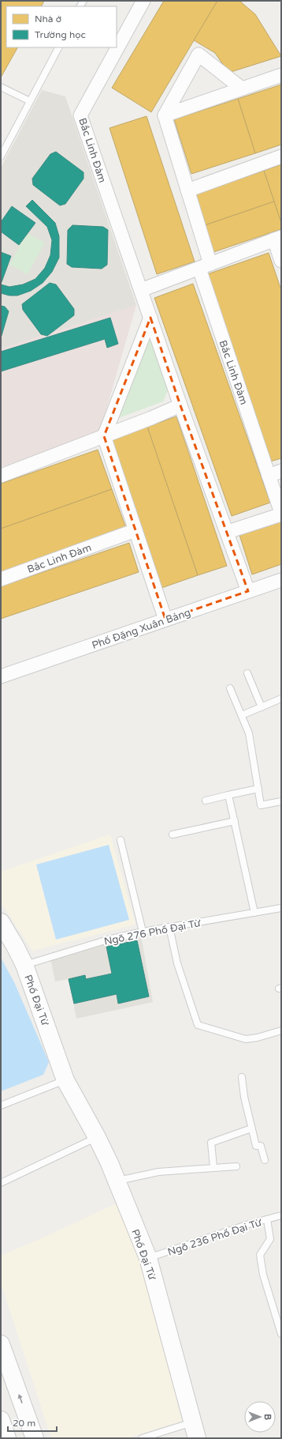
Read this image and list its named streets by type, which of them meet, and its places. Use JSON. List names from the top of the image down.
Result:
{
  "streets": {
    "street": ["Bắc Linh Đàm", "Phố Đặng Xuân Bảng", "Phố Đại Từ"],
    "lane": ["Ngõ 276 Phố Đại Từ", "Ngõ 236 Phố Đại Từ"]
  },
  "crossings": [
    ["Bắc Linh Đàm", "Phố Đặng Xuân Bảng"],
    ["Ngõ 276 Phố Đại Từ", "Phố Đại Từ"],
    ["Phố Đại Từ", "Ngõ 236 Phố Đại Từ"]
  ],
  "legend": ["Nhà ở", "Trường học"],
  "scale_bar": "20 m",
  "north": "right"
}
